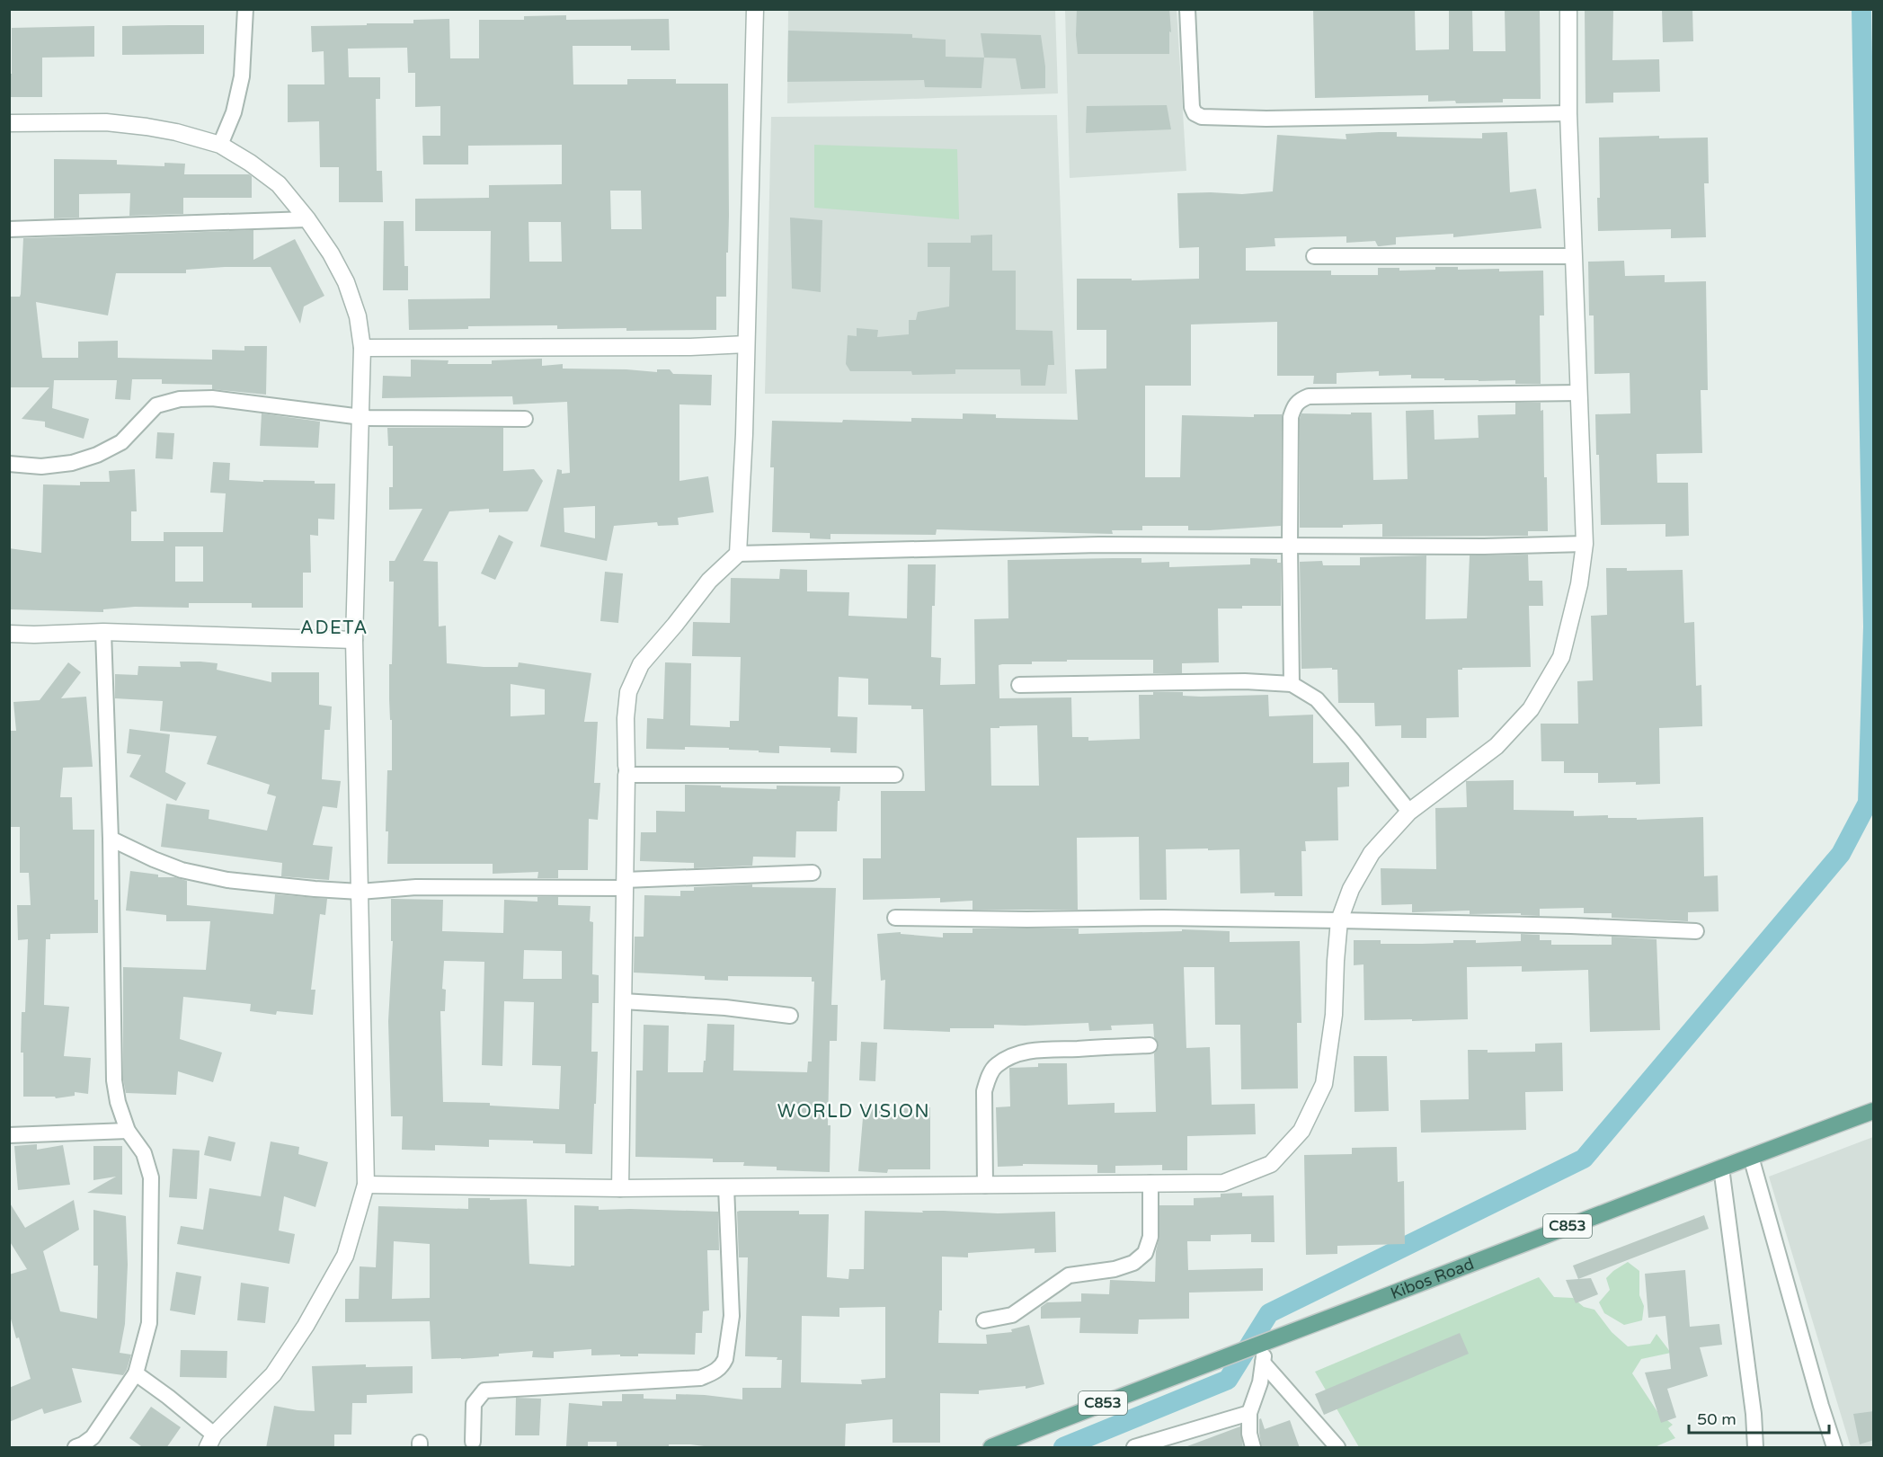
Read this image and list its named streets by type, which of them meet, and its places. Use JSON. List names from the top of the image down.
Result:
{
  "streets": {
    "main road": ["C853", "Kibos Road"]
  },
  "districts": ["ADETA", "WORLD VISION"],
  "scale_bar": "50 m"
}
